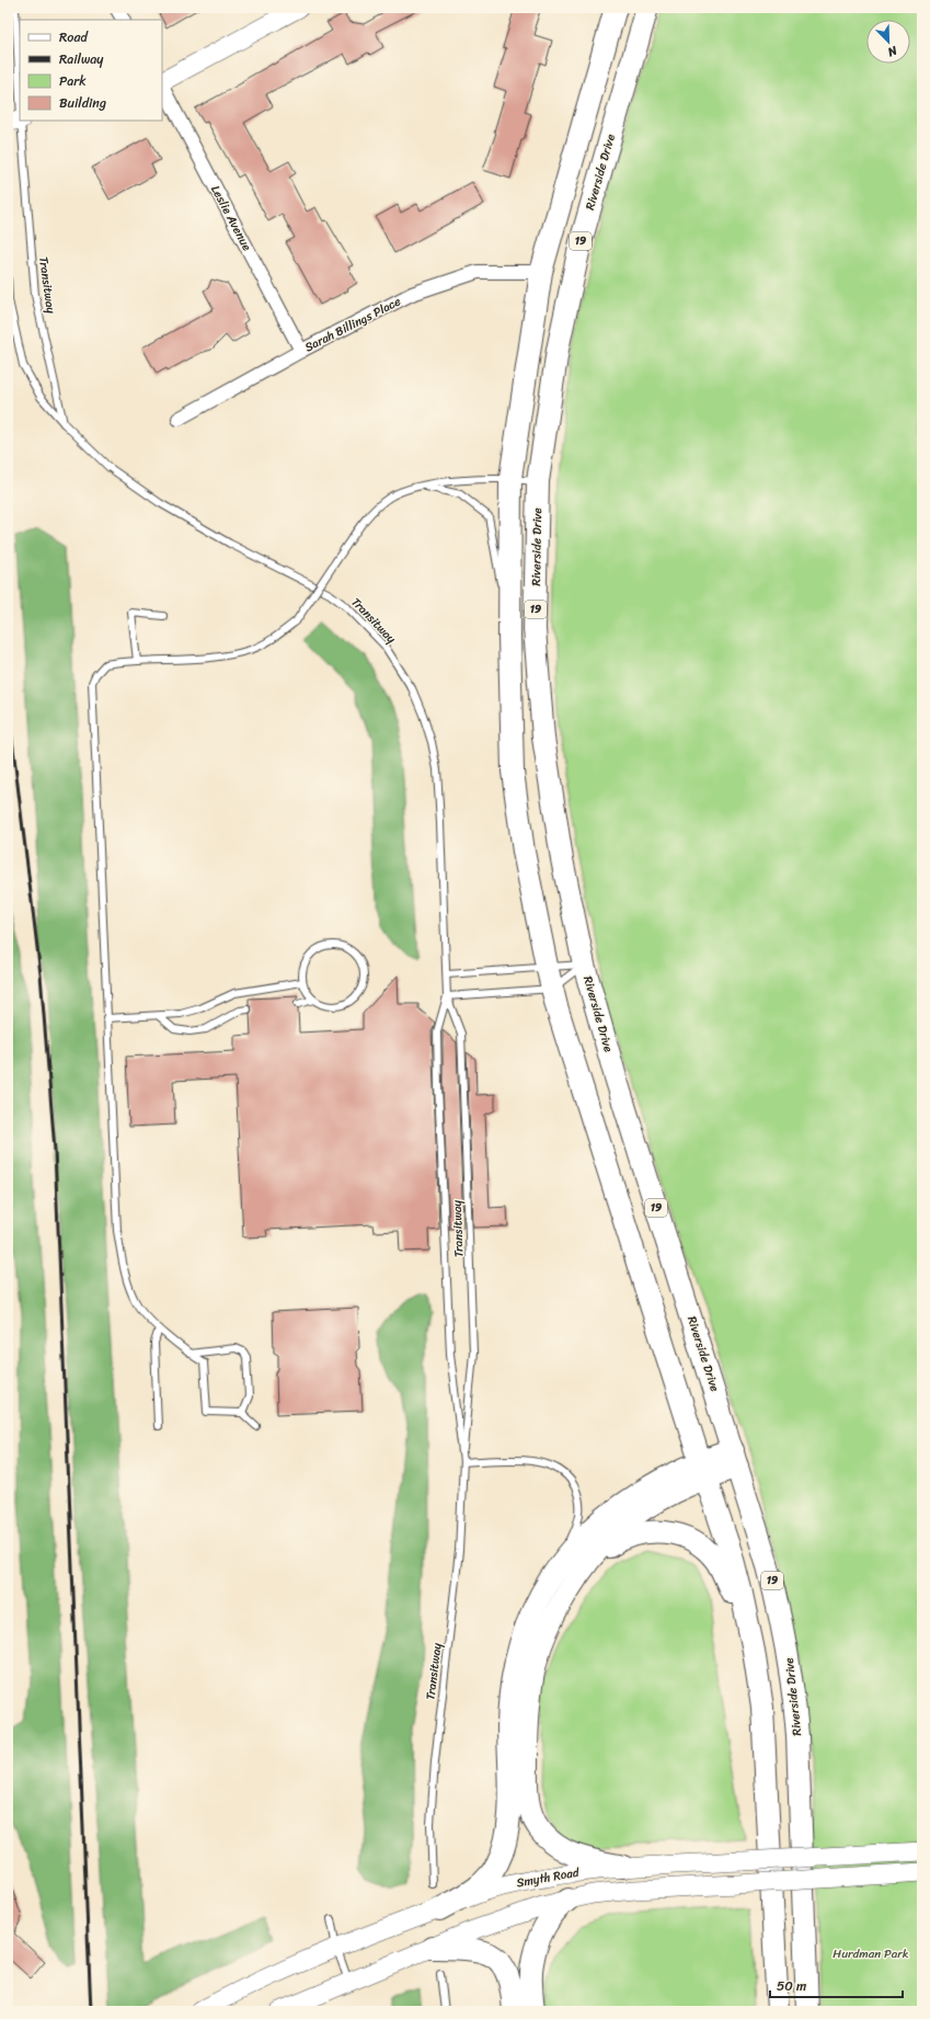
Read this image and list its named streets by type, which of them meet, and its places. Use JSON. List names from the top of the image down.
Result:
{
  "streets": {
    "main road": ["Riverside Drive", "19", "Smyth Road"],
    "street": ["Leslie Avenue", "Sarah Billings Place"],
    "lane": ["Transitway"]
  },
  "crossings": [
    ["Leslie Avenue", "Sarah Billings Place"],
    ["19", "Sarah Billings Place"]
  ],
  "parks": ["Hurdman Park"],
  "legend": [
    "Road",
    "Railway",
    "Park",
    "Building"
  ],
  "scale_bar": "50 m",
  "north": "bottom right"
}
